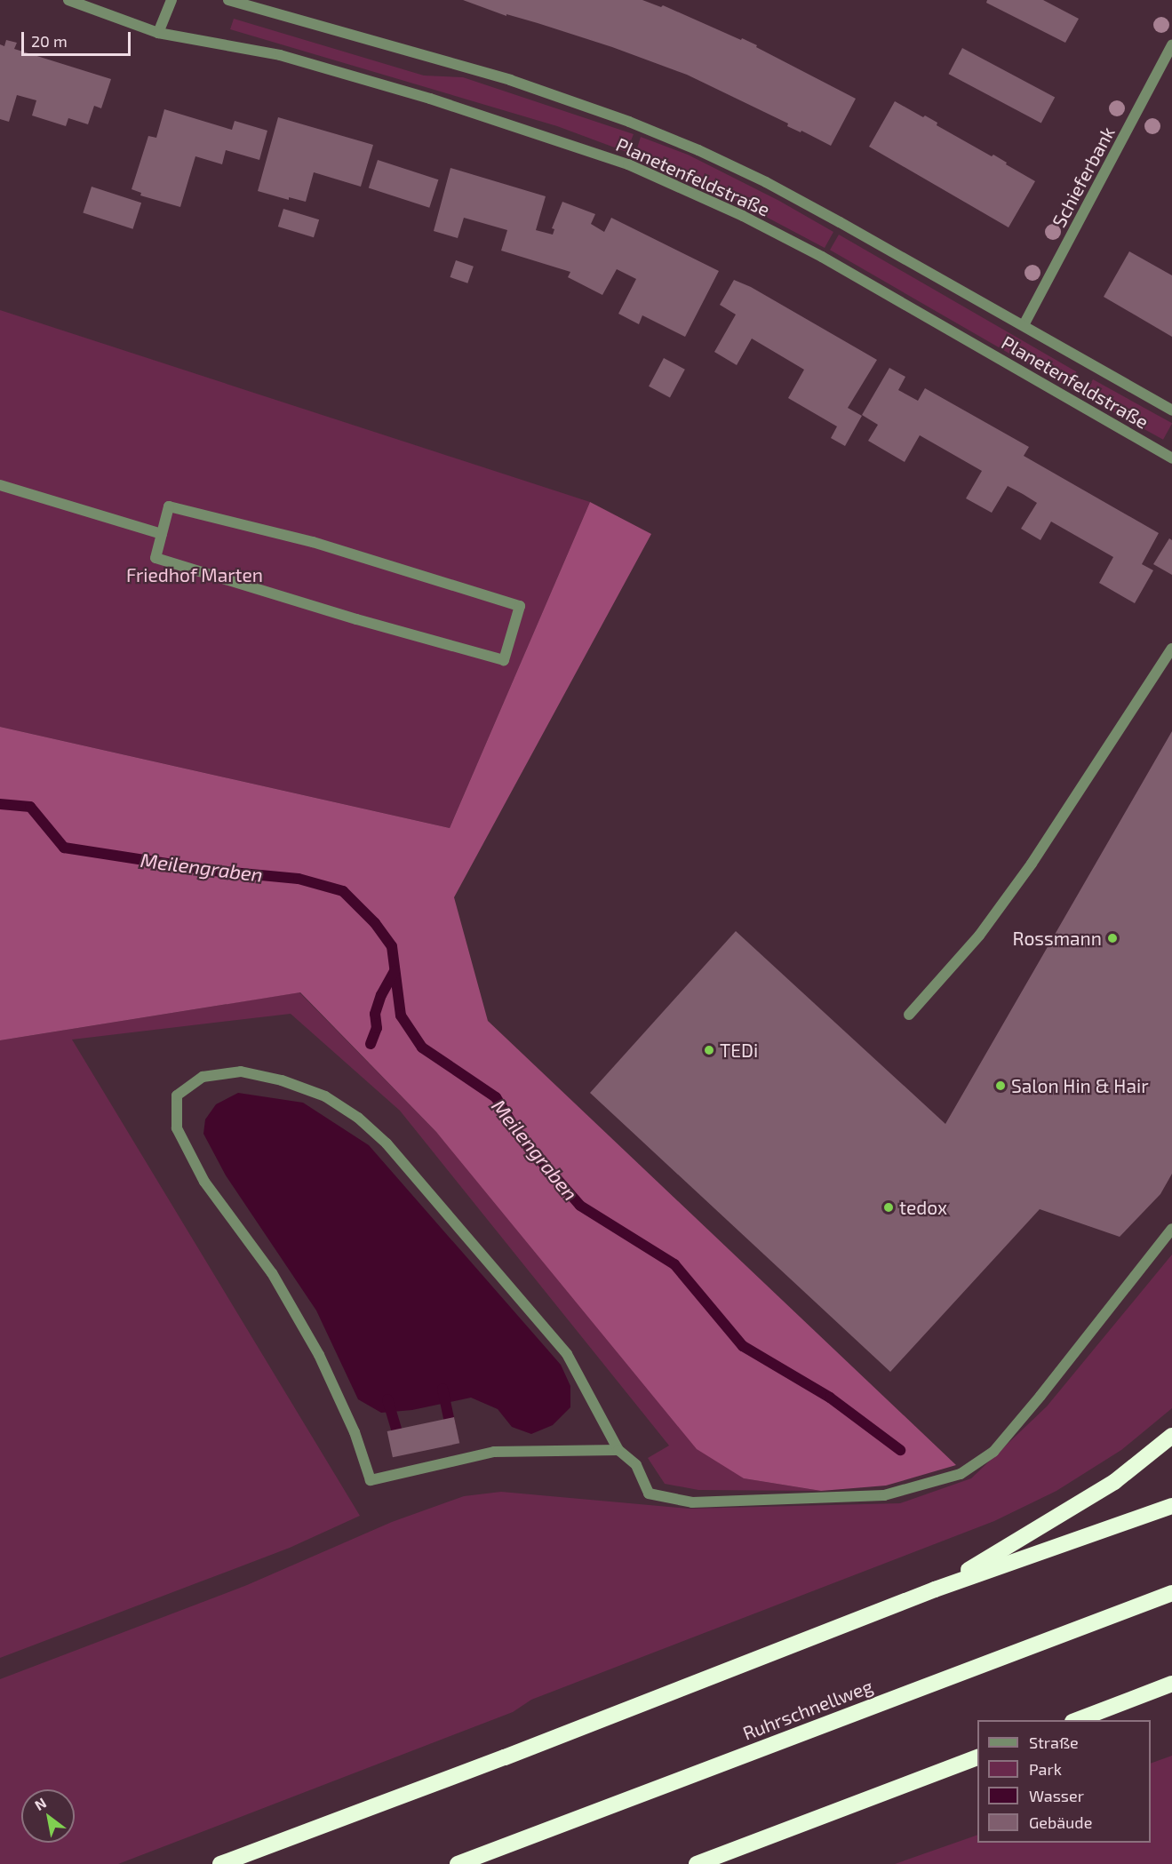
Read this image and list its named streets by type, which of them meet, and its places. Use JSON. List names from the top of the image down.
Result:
{
  "streets": {
    "highway": ["Ruhrschnellweg"],
    "street": ["Planetenfeldstraße", "Schieferbank"]
  },
  "crossings": [
    ["Planetenfeldstraße", "Schieferbank"]
  ],
  "water": ["Meilengraben"],
  "parks": ["Friedhof Marten"],
  "places": [
    "Rossmann",
    "TEDi",
    "Salon Hin & Hair",
    "tedox"
  ],
  "legend": [
    "Straße",
    "Park",
    "Wasser",
    "Gebäude"
  ],
  "scale_bar": "20 m",
  "north": "top left"
}
